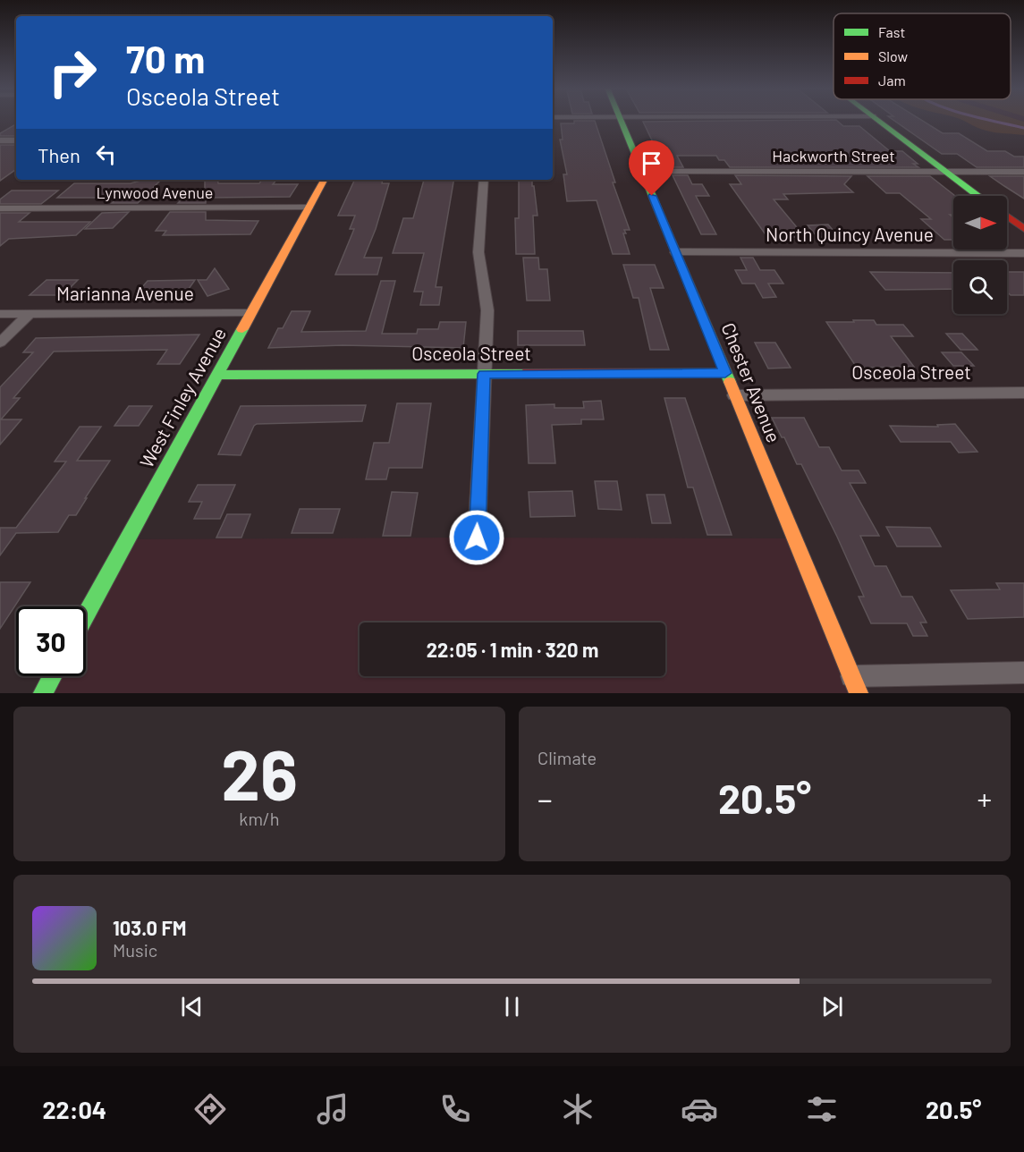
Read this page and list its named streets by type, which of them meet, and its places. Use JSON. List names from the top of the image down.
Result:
{
  "streets": {
    "street": [
      "Hackworth Street",
      "Lynwood Avenue",
      "North Quincy Avenue",
      "Marianna Avenue",
      "Osceola Street",
      "Chester Avenue",
      "West Finley Avenue"
    ]
  },
  "crossings": [
    ["Hackworth Street", "Chester Avenue"],
    ["Lynwood Avenue", "West Finley Avenue"],
    ["North Quincy Avenue", "Chester Avenue"],
    ["Marianna Avenue", "West Finley Avenue"],
    ["Osceola Street", "Chester Avenue"],
    ["Osceola Street", "West Finley Avenue"]
  ],
  "legend": ["Fast", "Slow", "Jam"],
  "north": "right",
  "page": {
    "turn": ["70 m", "Osceola Street"],
    "then": "Then",
    "limit": "30",
    "trip": "22:05 · 1 min · 320 m",
    "tile": [
      ["26", "km/h"],
      "Climate"
    ],
    "heat": ["−", "20.5°", "+"],
    "song": ["103.0 FM", "Music"],
    "tabs": ["22:04", "20.5°"]
  }
}
